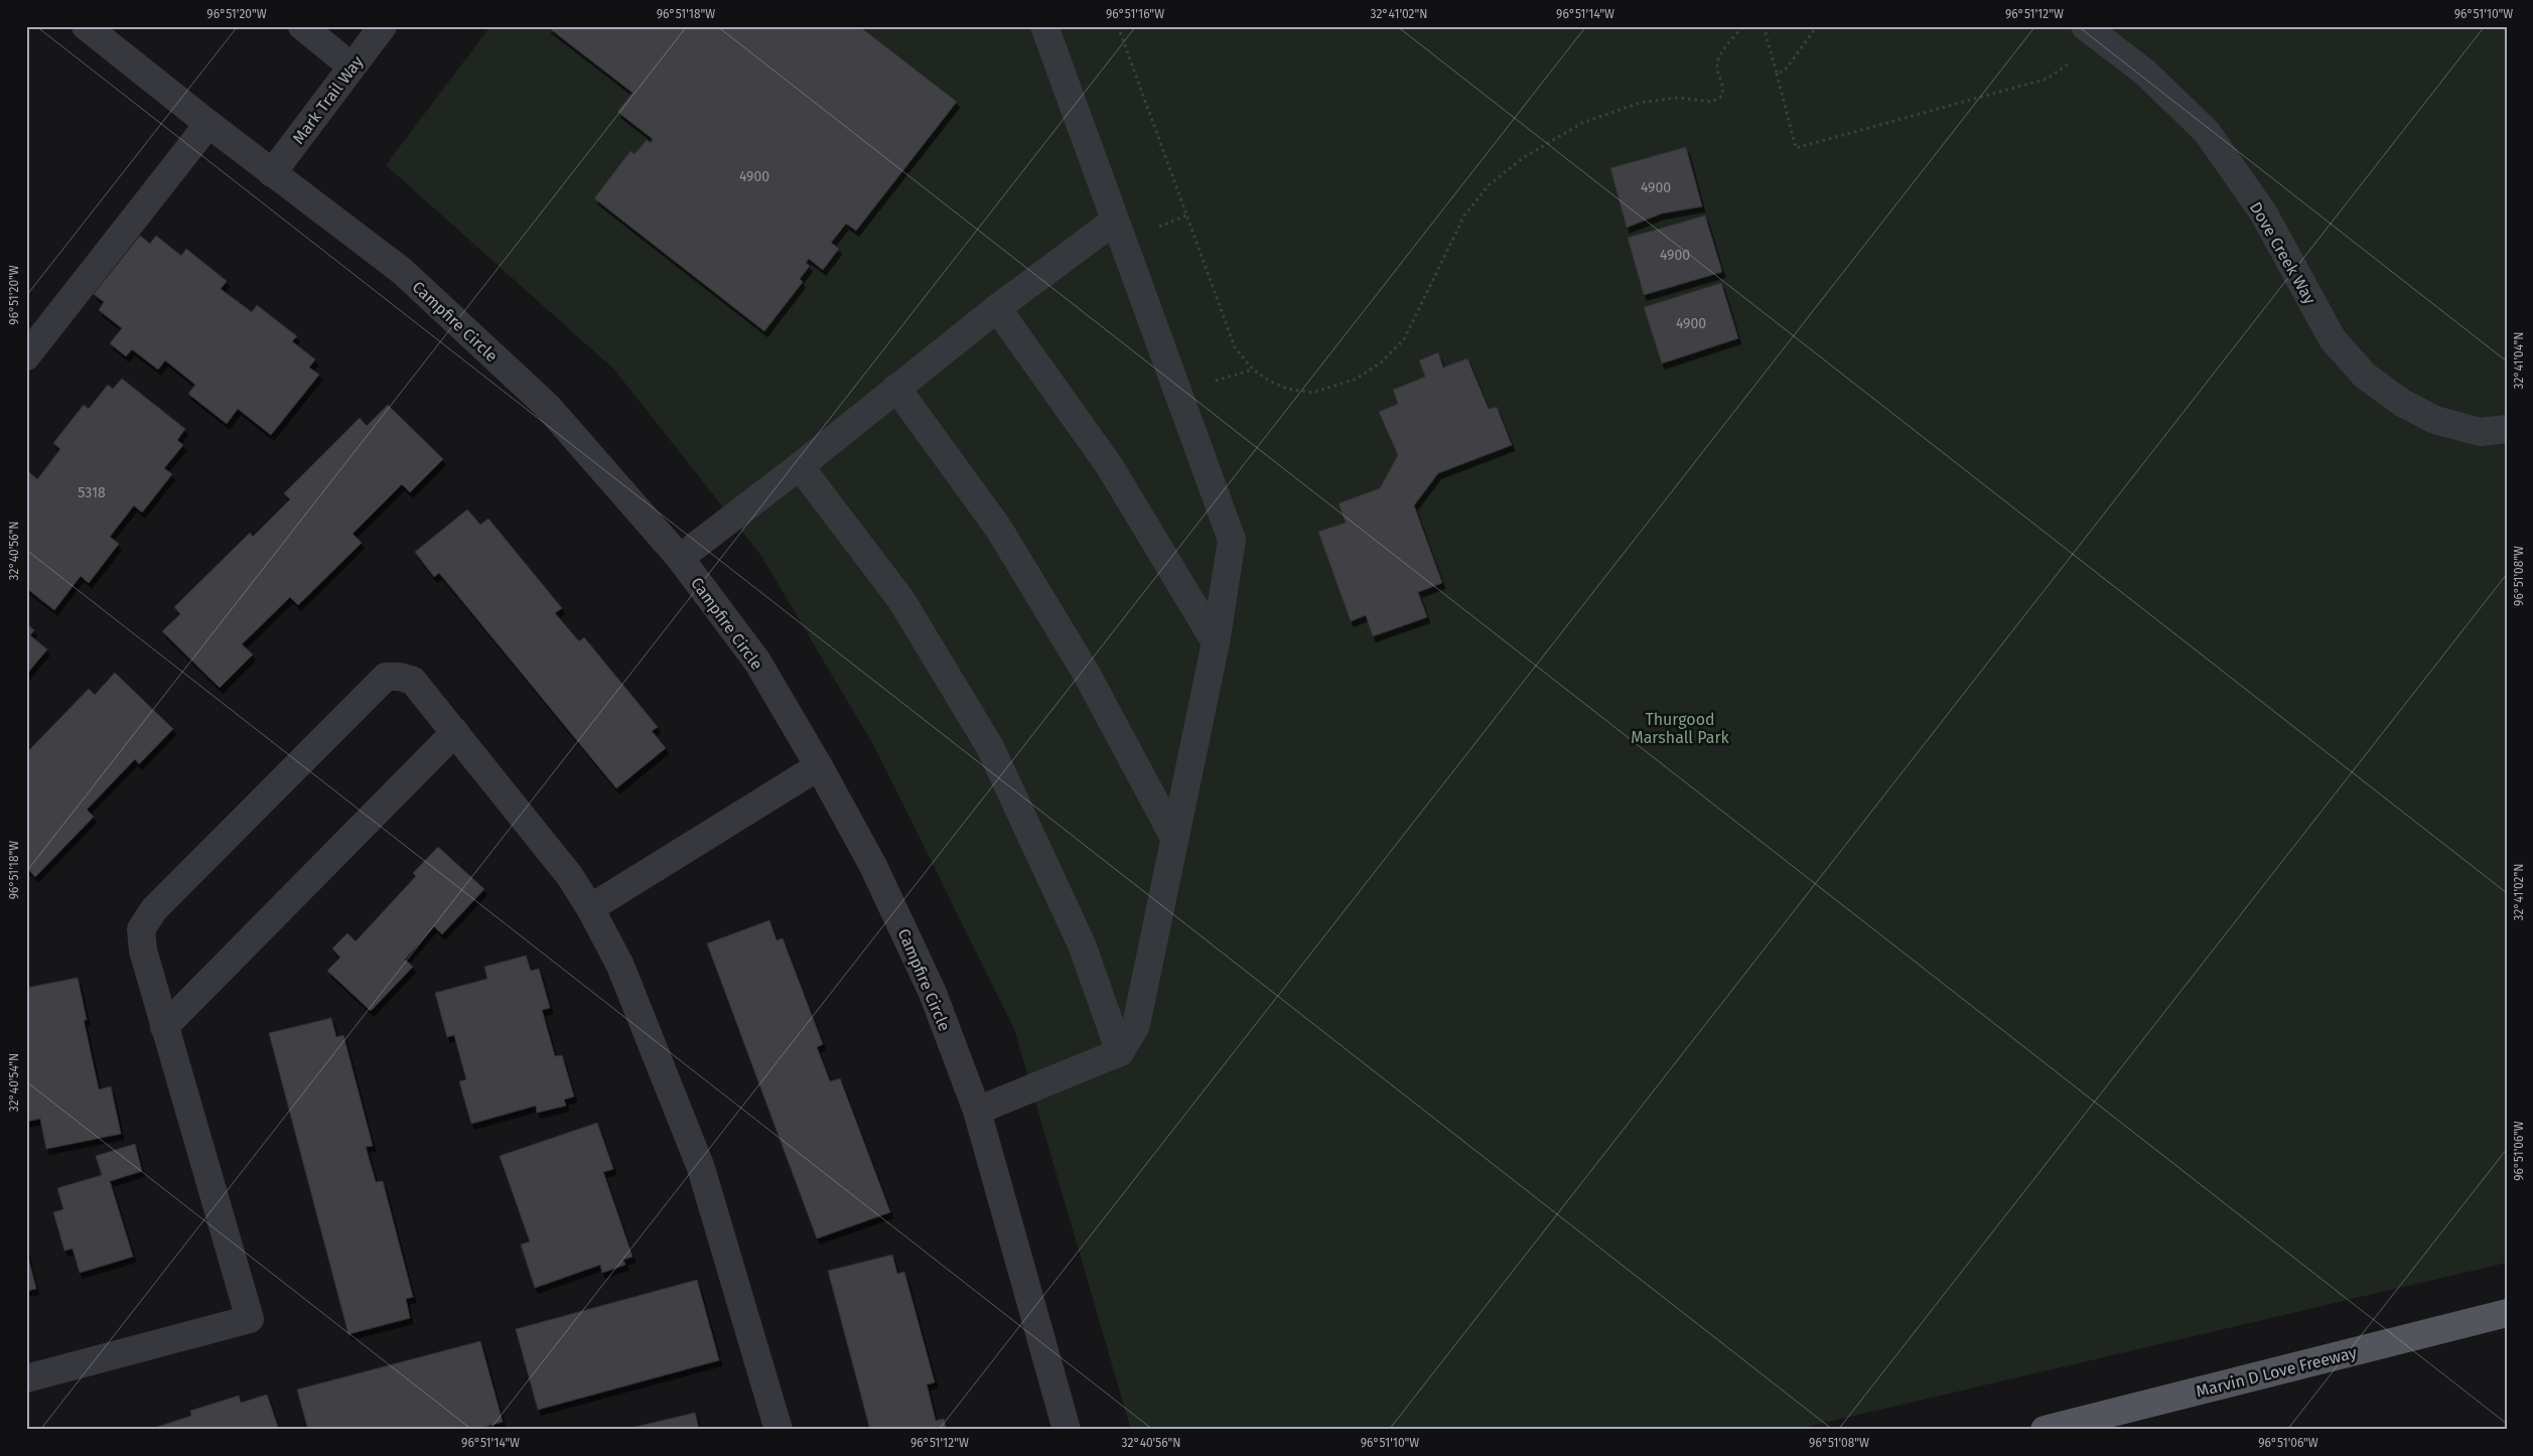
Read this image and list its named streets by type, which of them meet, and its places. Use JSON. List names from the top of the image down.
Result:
{
  "streets": {
    "main road": ["Marvin D Love Freeway"],
    "street": ["Mark Trail Way", "Dove Creek Way", "Campfire Circle"]
  },
  "crossings": [
    ["Mark Trail Way", "Campfire Circle"]
  ],
  "parks": ["Thurgood Marshall Park"],
  "house_numbers": [
    "4900",
    "4900",
    "4900",
    "4900",
    "5318"
  ],
  "coordinates": [
    "96°51'20\"W",
    "96°51'18\"W",
    "96°51'16\"W",
    "32°41'02\"N",
    "96°51'14\"W",
    "96°51'12\"W",
    "96°51'10\"W",
    "32°41'04\"N",
    "32°40'56\"N",
    "96°51'08\"W",
    "32°40'54\"N",
    "96°51'06\"W"
  ]
}
